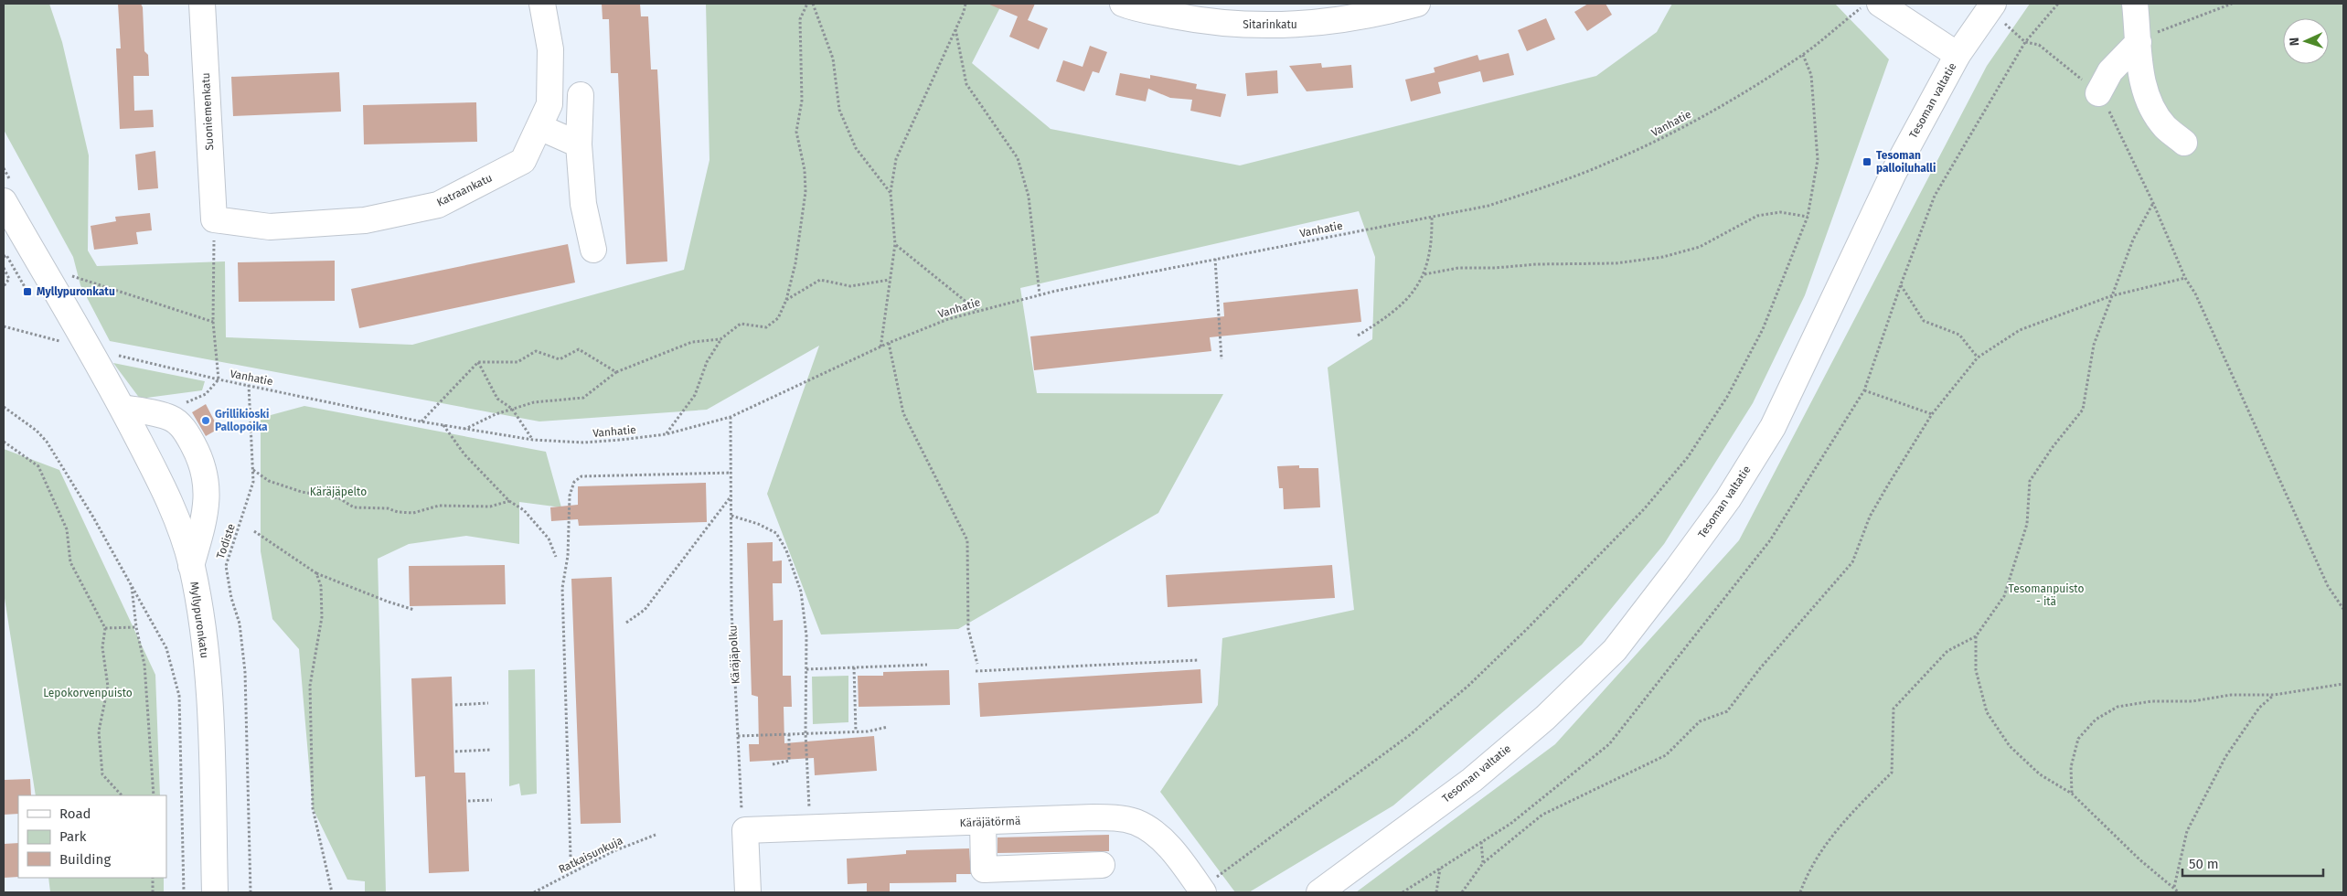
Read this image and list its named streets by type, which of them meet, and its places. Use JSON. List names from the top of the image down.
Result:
{
  "streets": {
    "main road": [
      "Sitarinkatu",
      "Tesoman valtatie",
      "Suoniemenkatu",
      "Katraankatu",
      "Myllypuronkatu",
      "Käräjätörmä"
    ],
    "path": [
      "Vanhatie",
      "Todiste",
      "Käräjäpolku",
      "Ratkaisunkuja"
    ]
  },
  "crossings": [
    ["Suoniemenkatu", "Katraankatu"],
    ["Vanhatie", "Todiste"],
    ["Vanhatie", "Käräjäpolku"],
    ["Käräjäpolku", "Käräjätörmä"]
  ],
  "parks": ["Käräjäpelto", "Tesomanpuisto - itä", "Lepokorvenpuisto"],
  "places": {
    "transit": ["Tesoman palloiluhalli", "Myllypuronkatu"],
    "other": ["Grillikioski Pallopoika"]
  },
  "legend": ["Road", "Park", "Building"],
  "scale_bar": "50 m",
  "north": "left"
}
